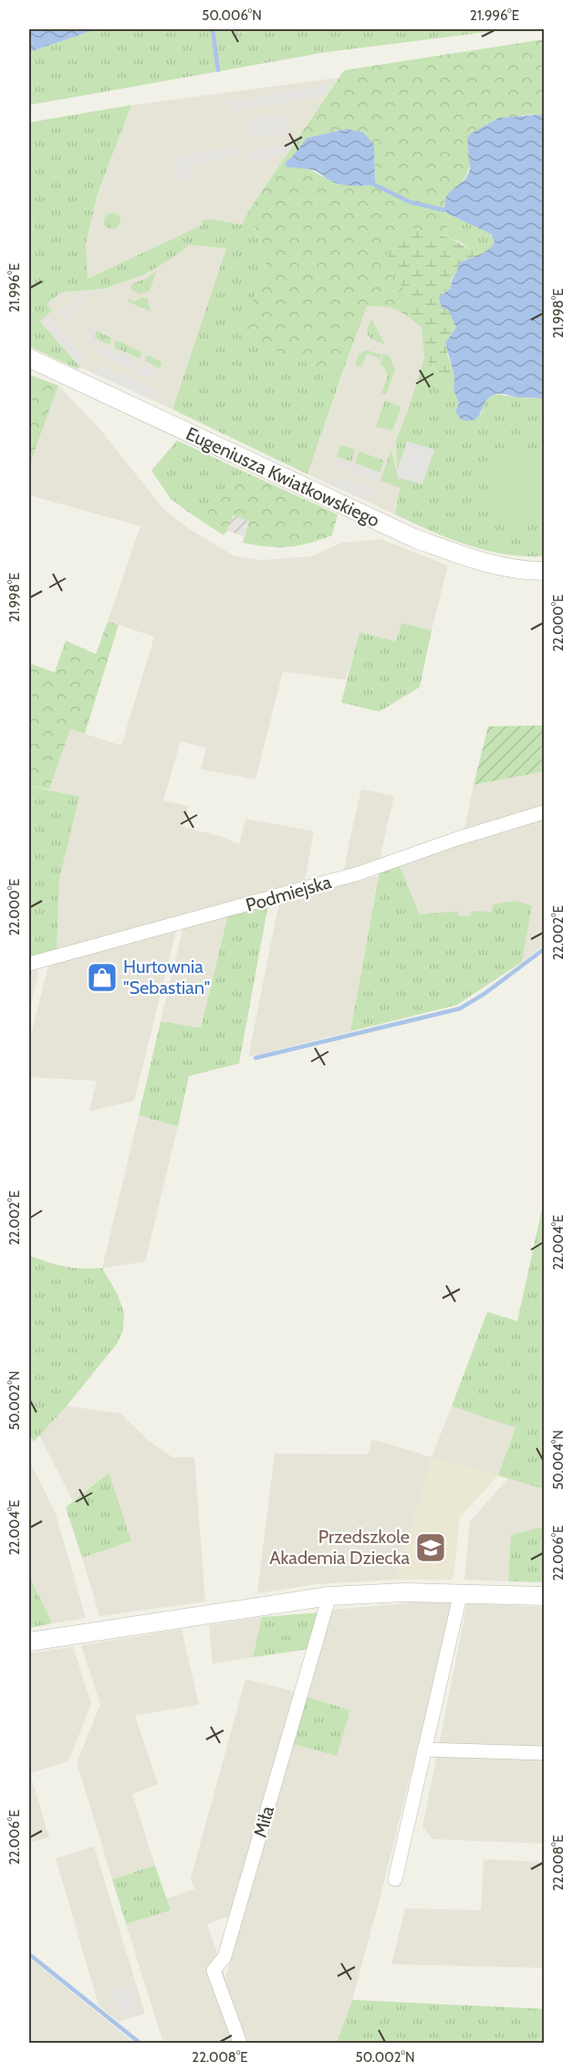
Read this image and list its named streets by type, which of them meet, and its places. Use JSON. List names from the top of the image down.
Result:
{
  "streets": {
    "street": ["Eugeniusza Kwiatkowskiego", "Podmiejska", "Miła"]
  },
  "places": {
    "shop": ["Hurtownia \"Sebastian\""],
    "school or university": ["Przedszkole Akademia Dziecka"]
  },
  "coordinates": [
    "50.006°N",
    "21.996°E",
    "21.998°E",
    "22.000°E",
    "22.002°E",
    "22.004°E",
    "50.002°N",
    "50.004°N",
    "22.006°E",
    "22.008°E"
  ]
}
